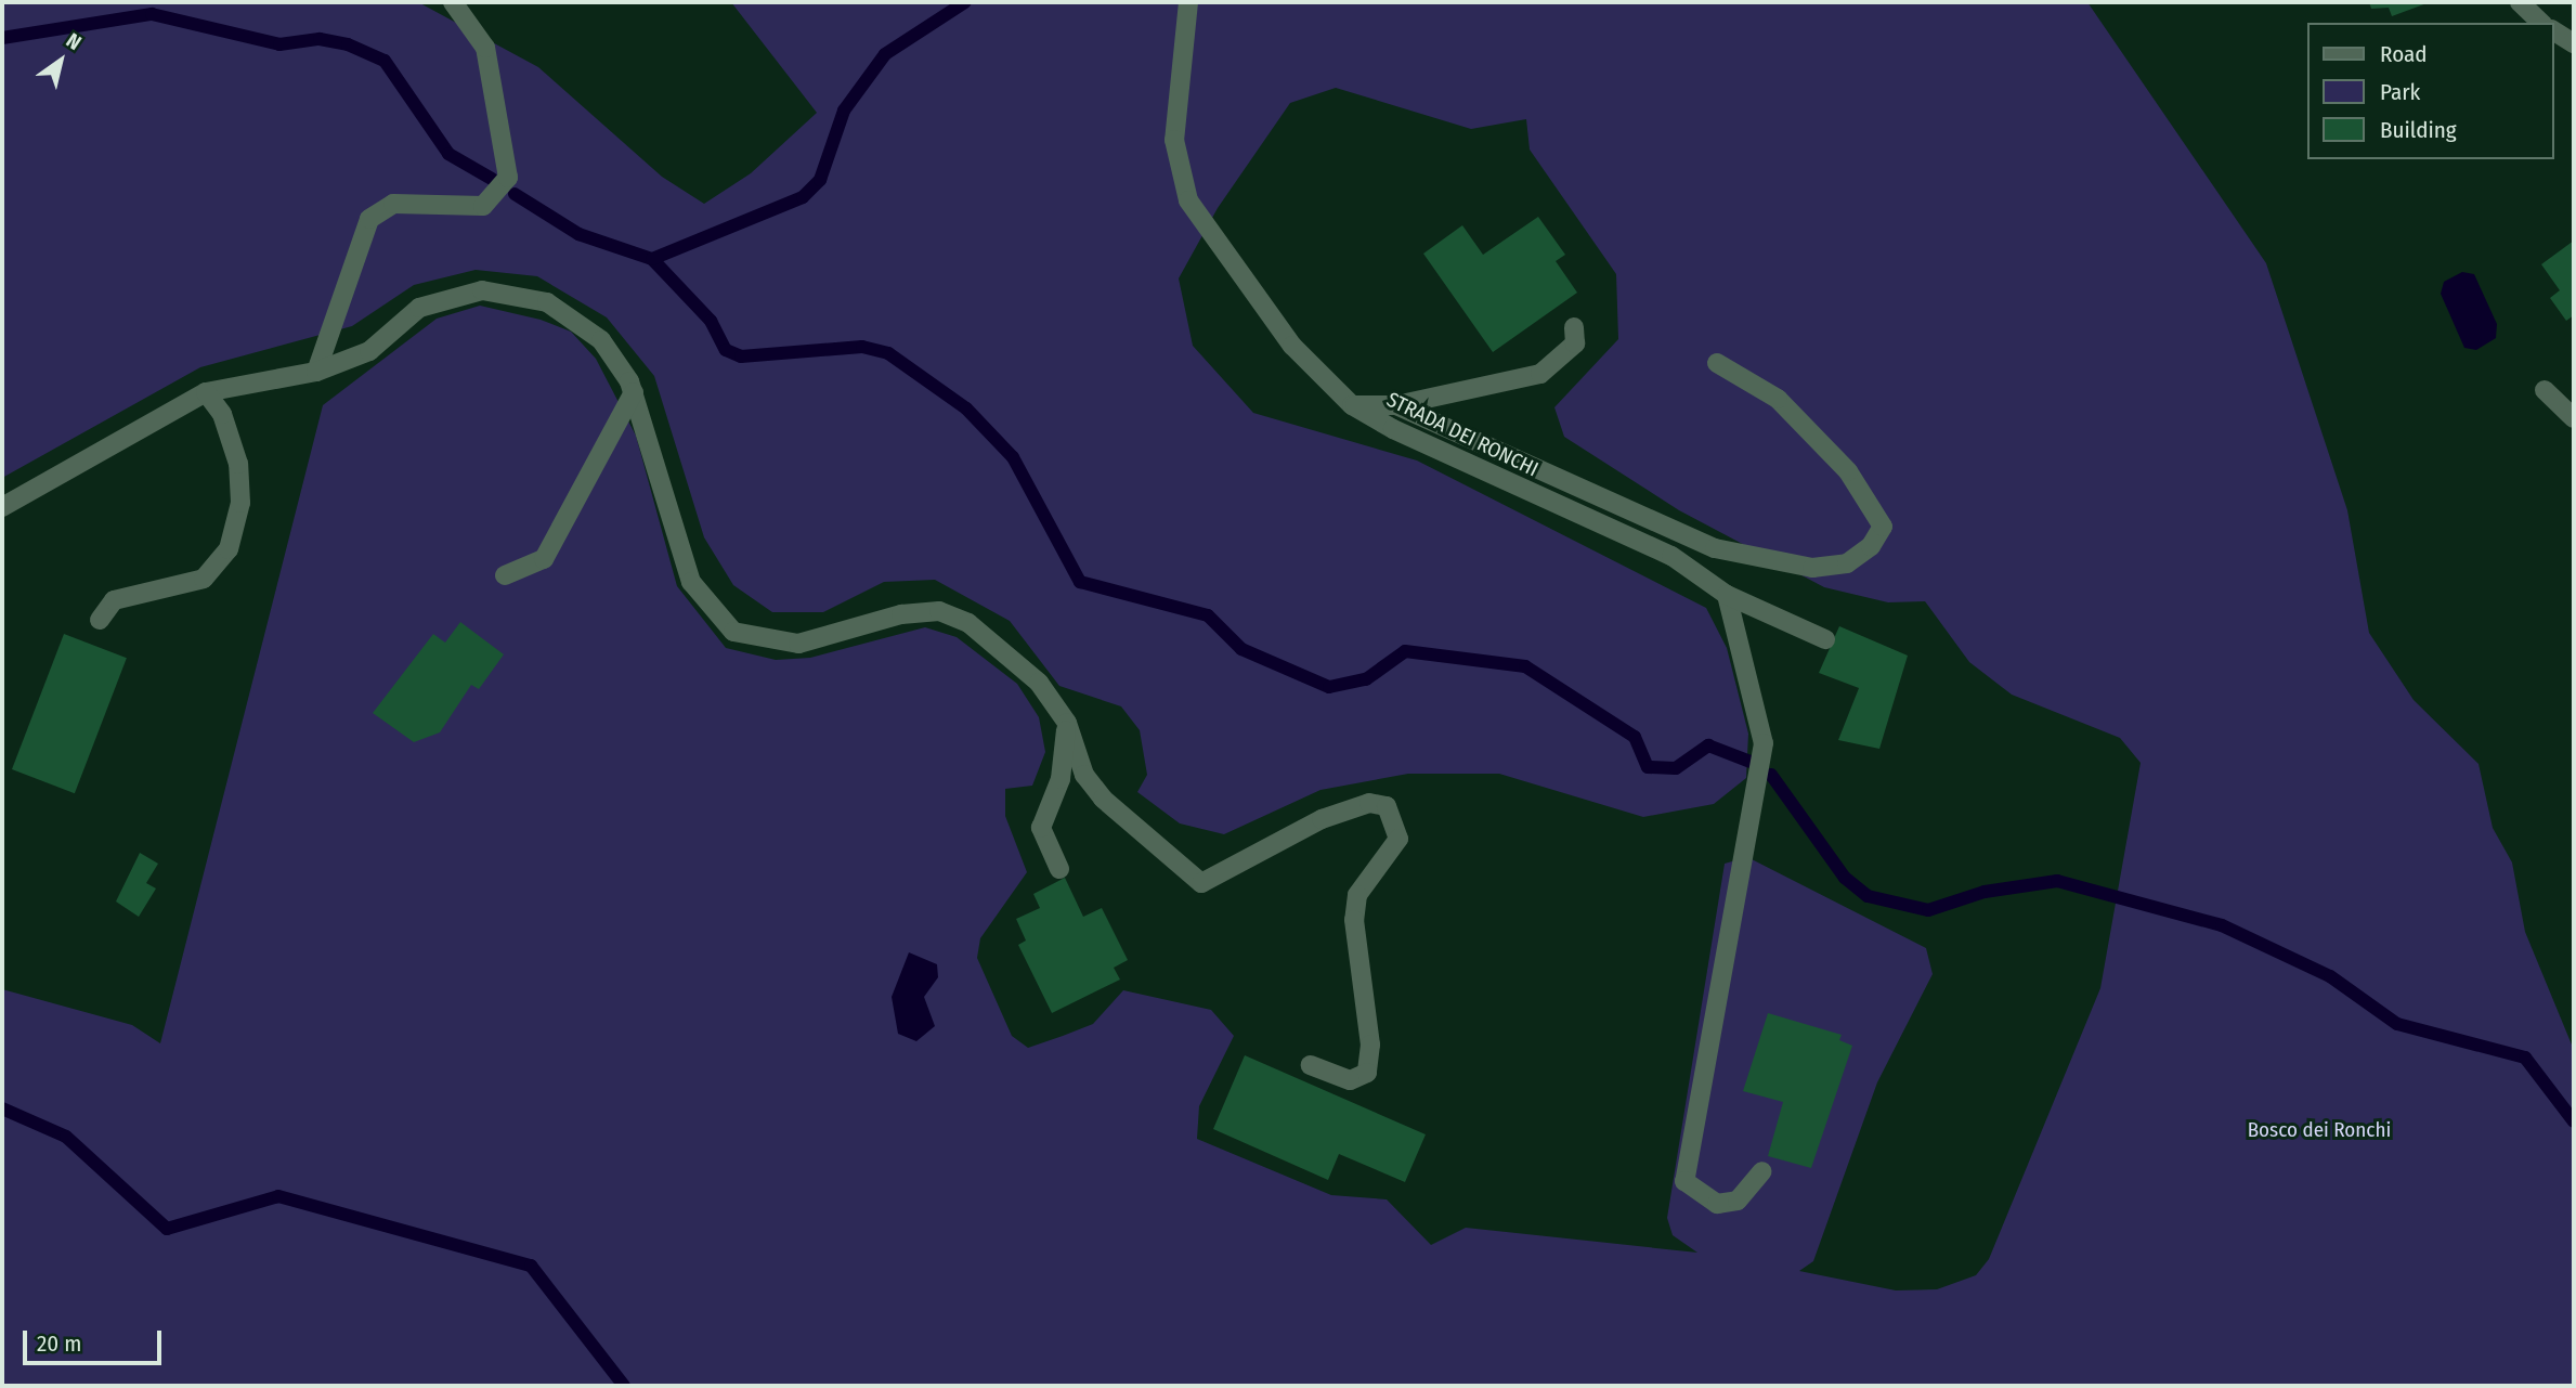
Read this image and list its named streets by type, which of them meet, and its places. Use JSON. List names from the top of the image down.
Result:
{
  "streets": {
    "street": ["STRADA DEI RONCHI"]
  },
  "parks": ["Bosco dei Ronchi"],
  "legend": ["Road", "Park", "Building"],
  "scale_bar": "20 m",
  "north": "top right"
}
